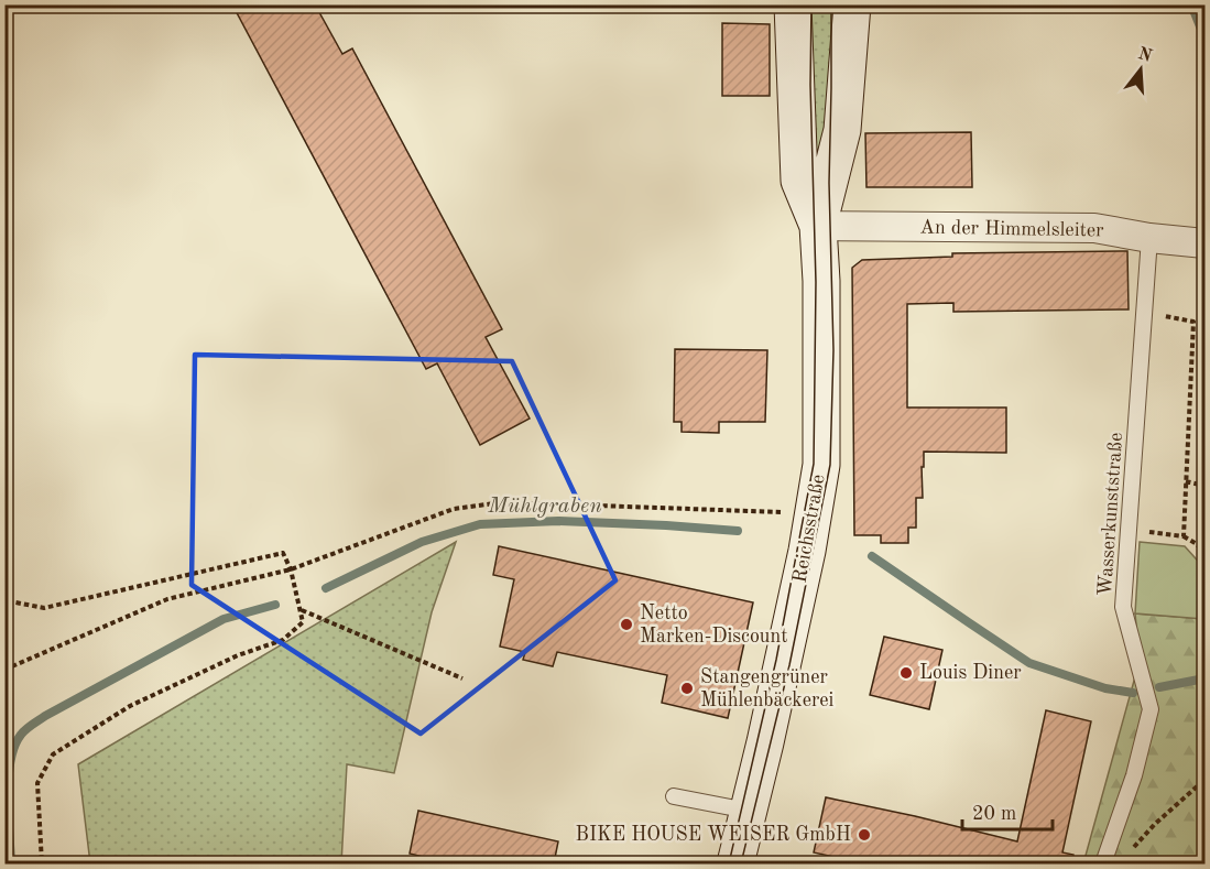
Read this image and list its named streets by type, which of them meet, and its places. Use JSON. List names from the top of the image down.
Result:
{
  "streets": {
    "main road": ["Reichsstraße"],
    "street": ["An der Himmelsleiter"],
    "lane": ["Wasserkunststraße"]
  },
  "crossings": [
    ["An der Himmelsleiter", "Wasserkunststraße"],
    ["An der Himmelsleiter", "Reichsstraße"]
  ],
  "water": ["Mühlgraben"],
  "places": [
    "Netto Marken-Discount",
    "Louis Diner",
    "Stangengrüner Mühlenbäckerei",
    "BIKE HOUSE WEISER GmbH"
  ],
  "scale_bar": "20 m",
  "north": "top"
}
